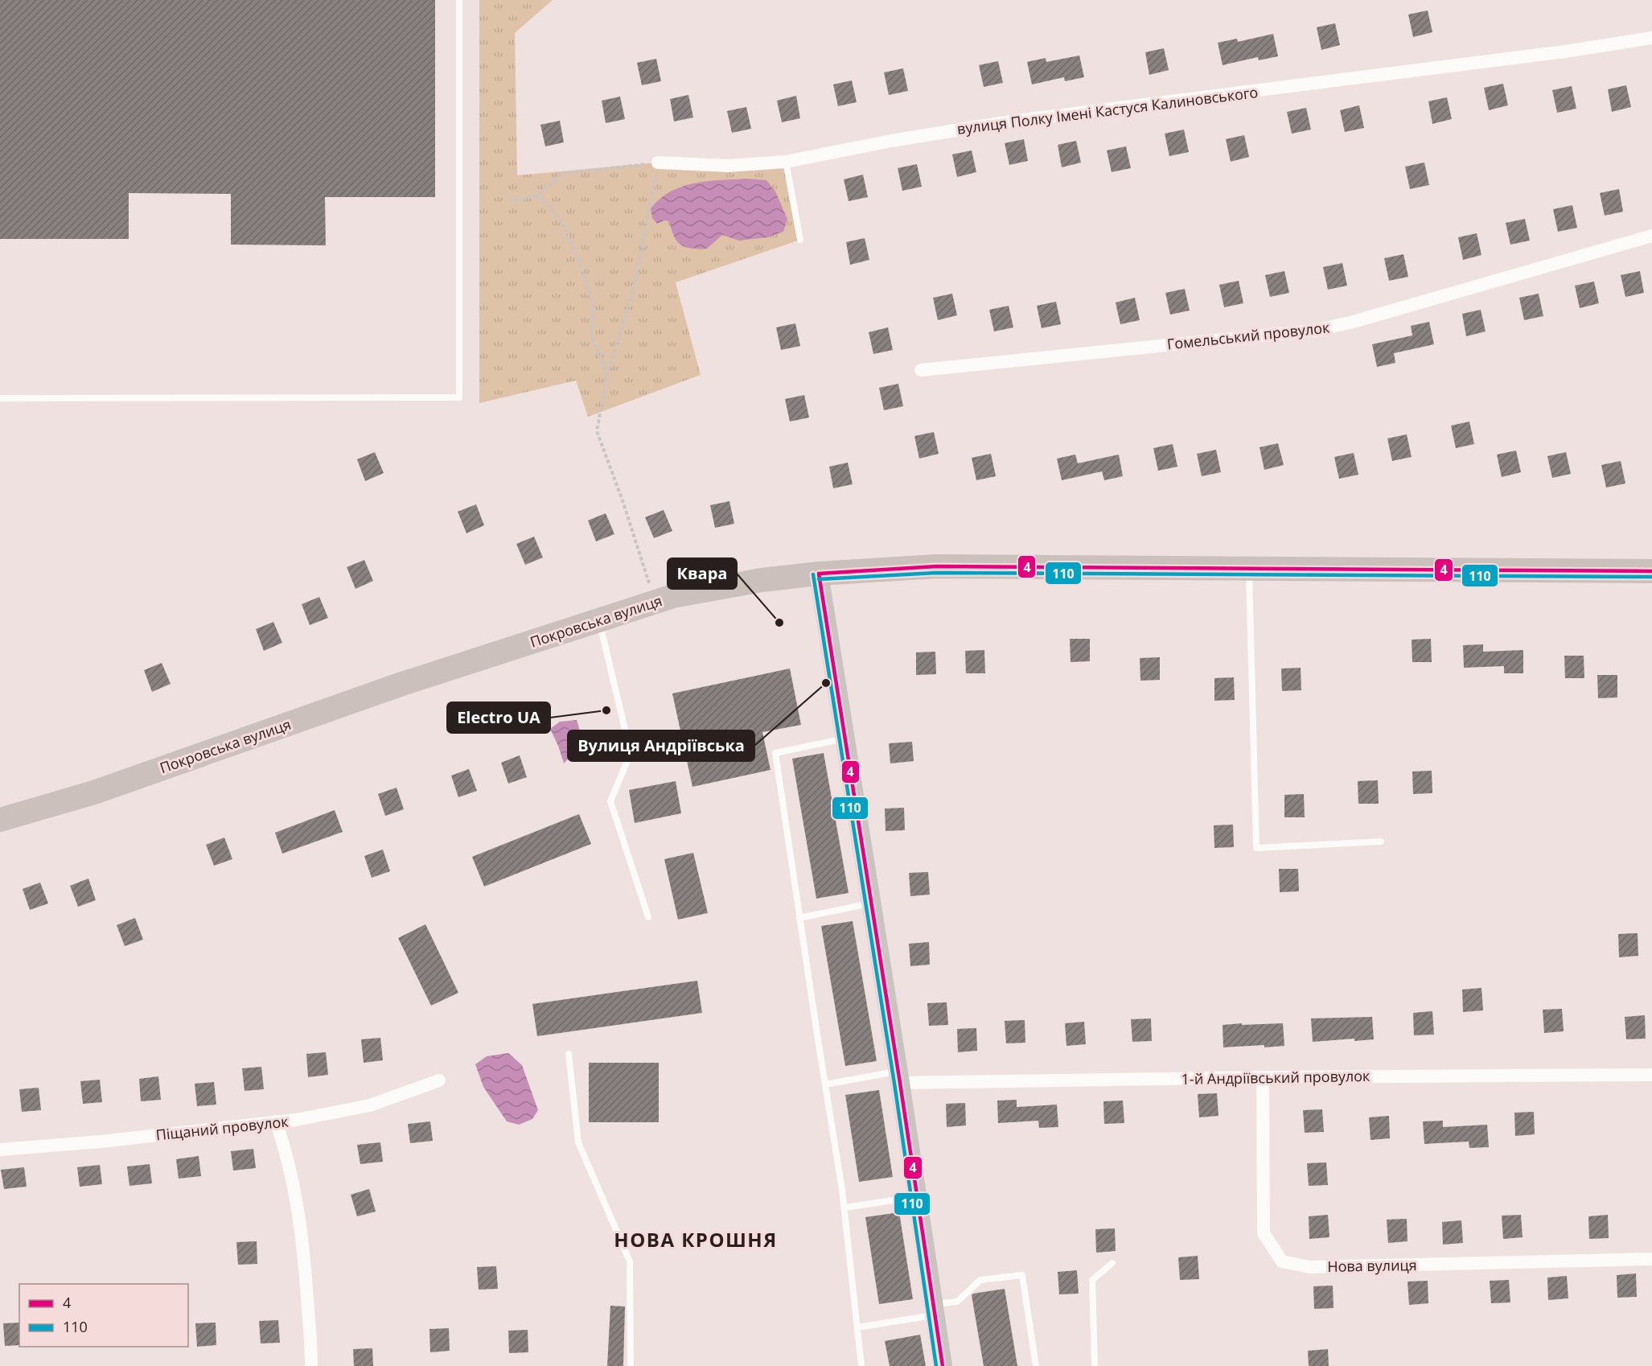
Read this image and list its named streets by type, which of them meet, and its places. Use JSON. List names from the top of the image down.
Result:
{
  "streets": {
    "highway": ["Покровська вулиця"],
    "street": [
      "вулиця Полку Імені Кастуся Калиновського",
      "Гомельський провулок",
      "1-й Андріївський провулок",
      "Піщаний провулок",
      "Нова вулиця"
    ]
  },
  "crossings": [
    ["1-й Андріївський провулок", "Нова вулиця"]
  ],
  "districts": ["НОВА КРОШНЯ"],
  "places": ["Квара", "Вулиця Андріївська", "Electro UA"],
  "lines": ["transit line 4", "transit line 110"],
  "legend": ["4", "110"]
}
